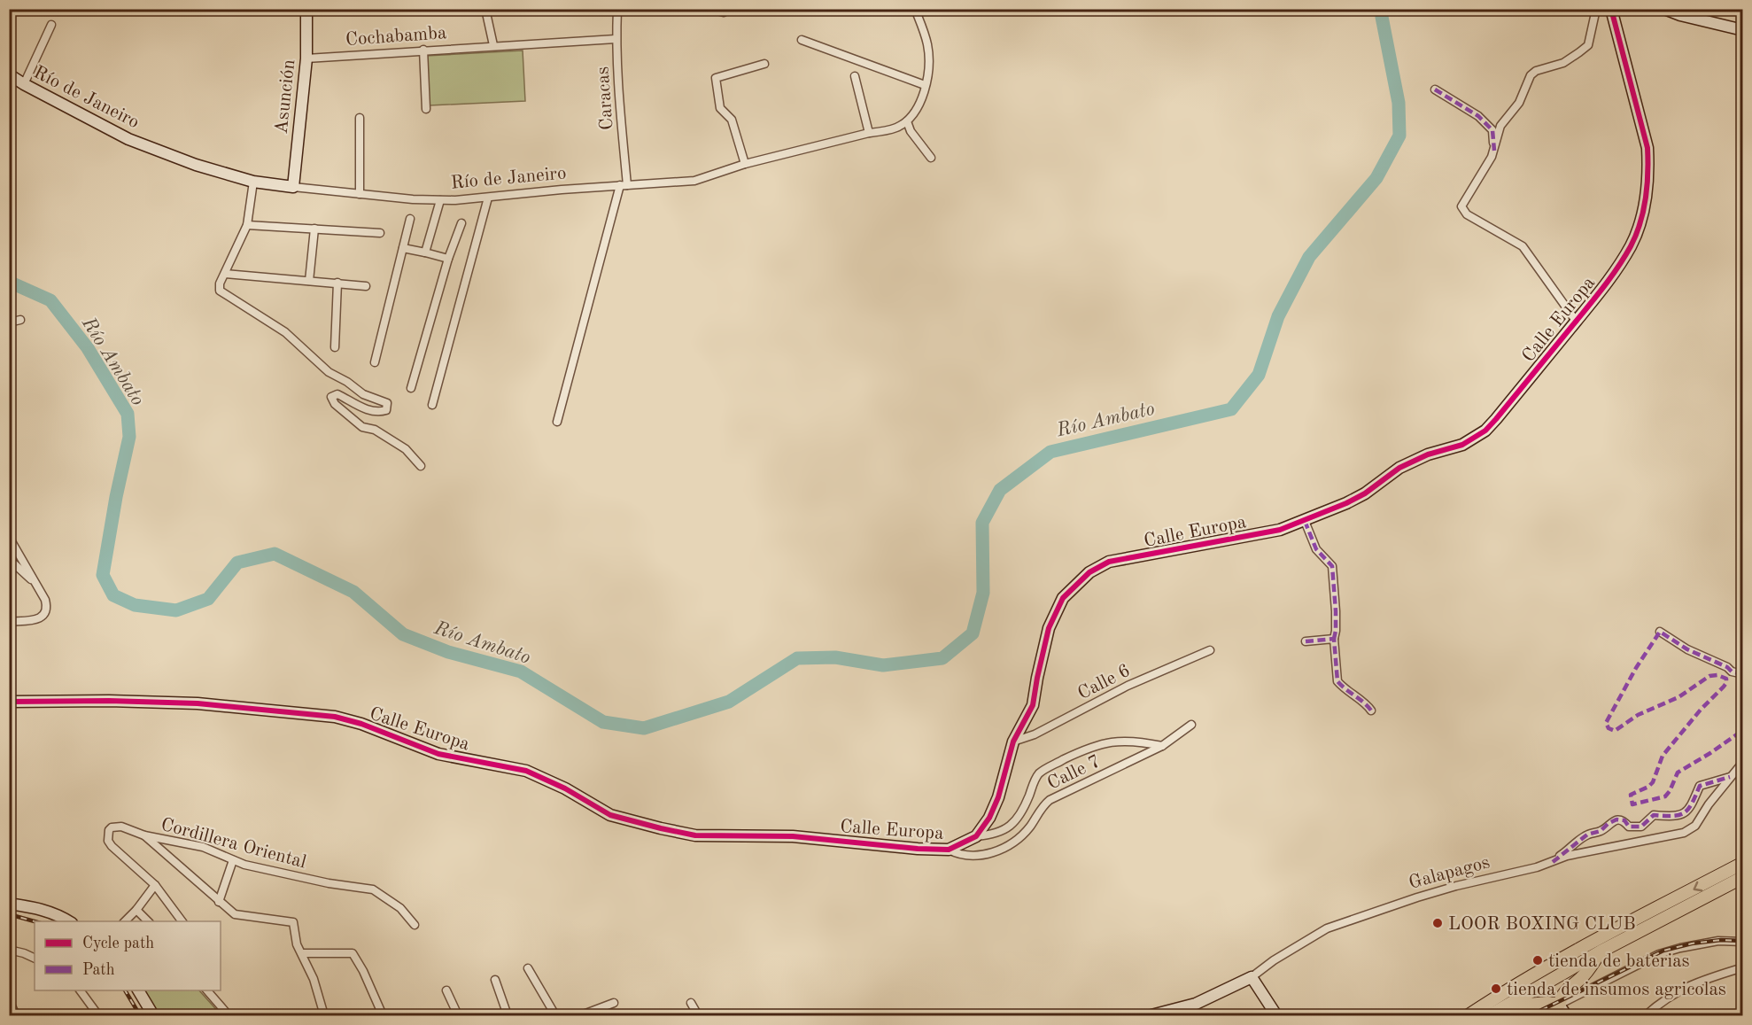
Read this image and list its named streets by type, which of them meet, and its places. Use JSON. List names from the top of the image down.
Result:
{
  "streets": {
    "street": [
      "Cochabamba",
      "Río de Janeiro",
      "Asunción",
      "Caracas",
      "Calle Europa",
      "Calle 6",
      "Calle 7",
      "Cordillera Oriental",
      "Galapagos"
    ]
  },
  "crossings": [
    ["Cochabamba", "Asunción"],
    ["Cochabamba", "Caracas"],
    ["Río de Janeiro", "Asunción"],
    ["Río de Janeiro", "Caracas"],
    ["Calle Europa", "Calle 6"],
    ["Calle Europa", "Calle 7"]
  ],
  "water": ["Río Ambato"],
  "places": ["LOOR BOXING CLUB", "tienda de baterias", "tienda de insumos agricolas"],
  "legend": ["Cycle path", "Path"]
}
